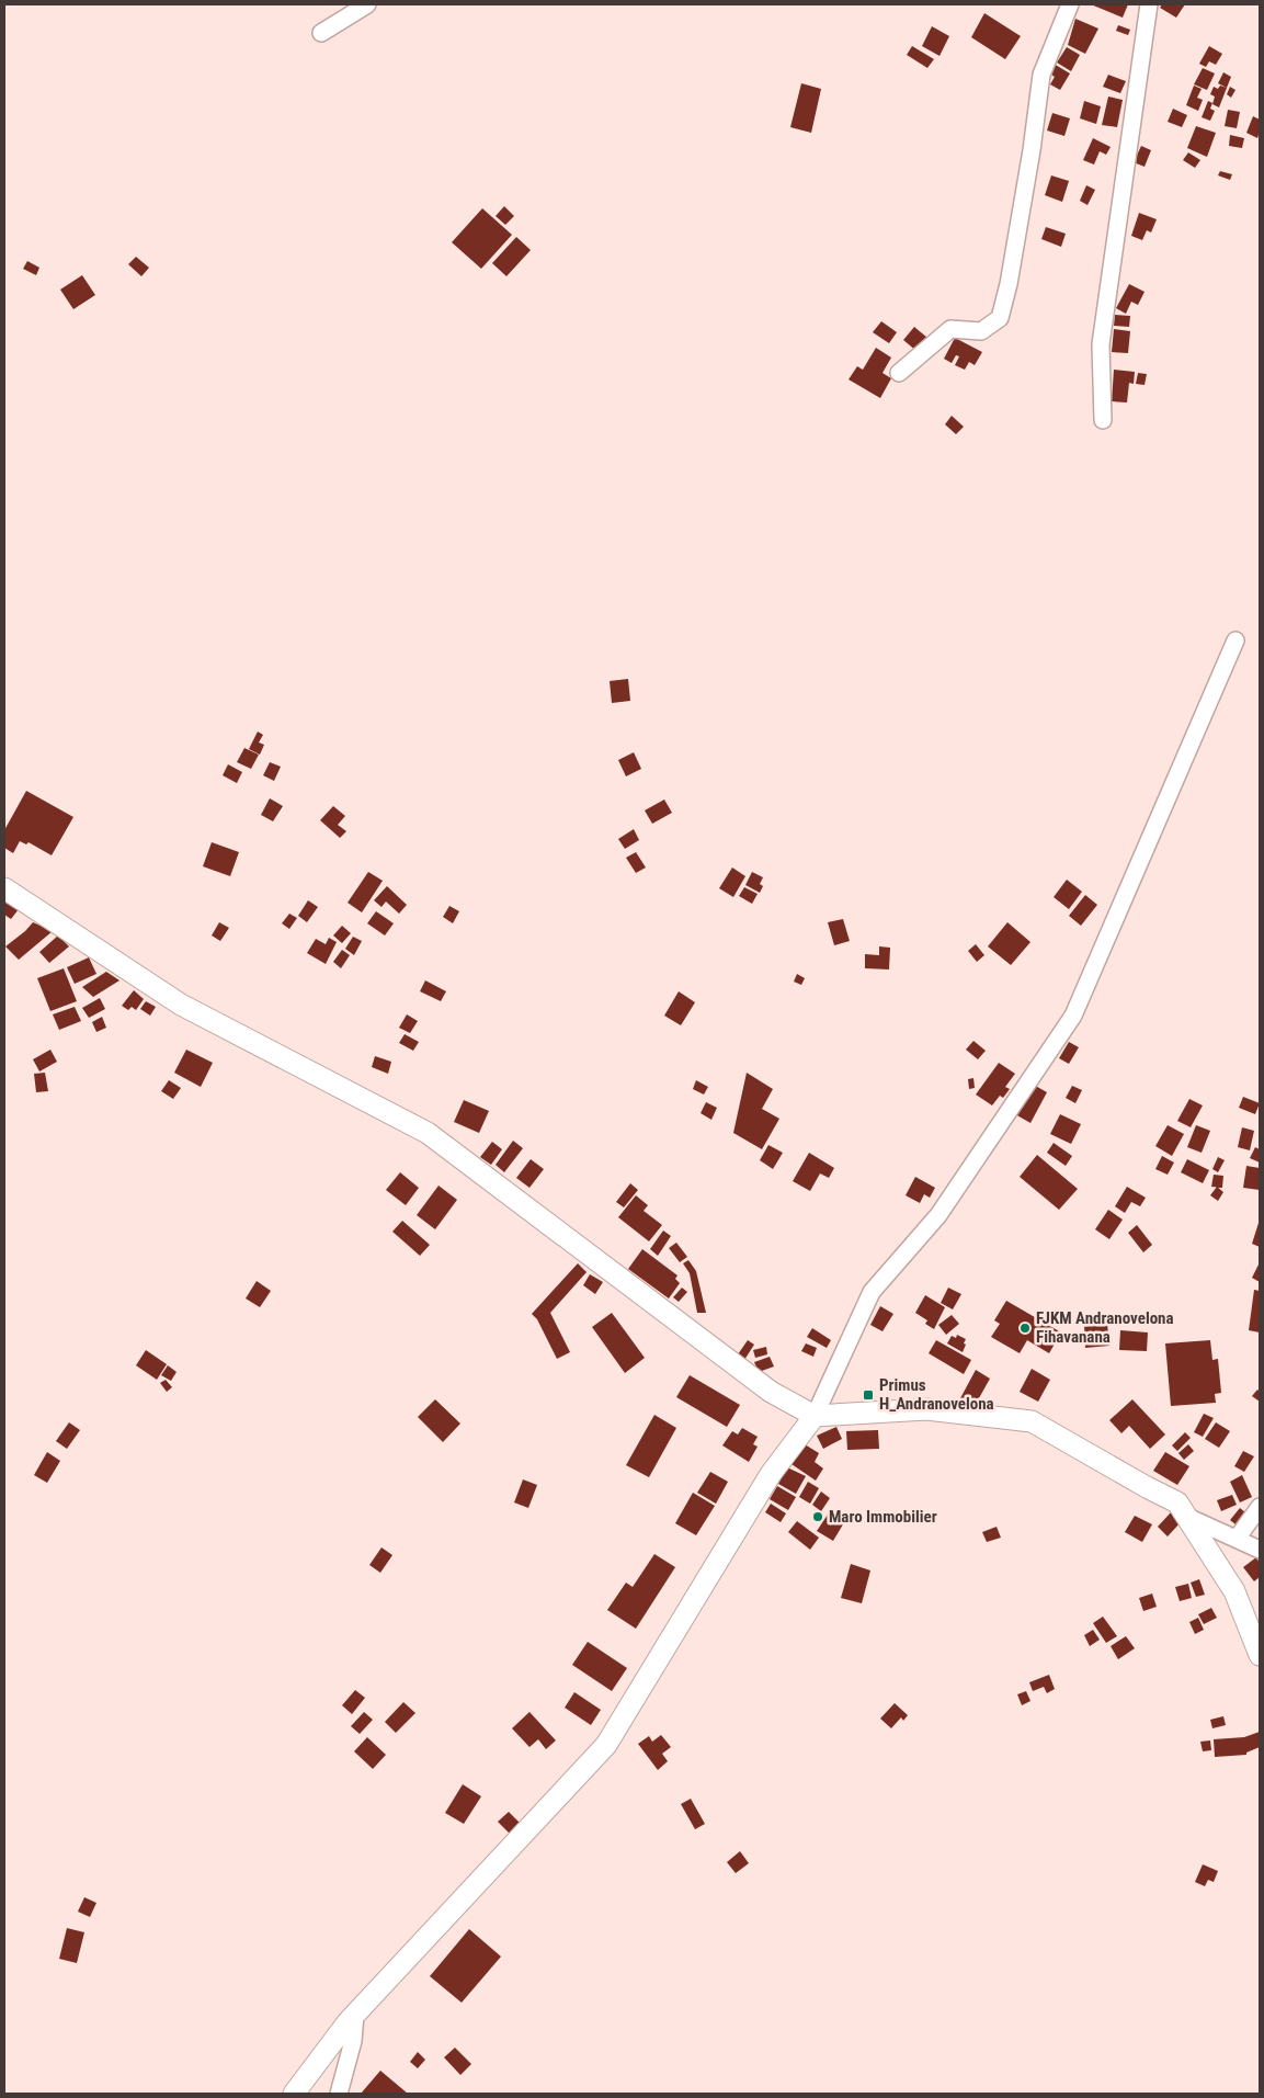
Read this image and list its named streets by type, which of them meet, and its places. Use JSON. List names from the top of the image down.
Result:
{
  "places": {
    "other": ["FJKM Andranovelona Fihavanana", "Maro Immobilier"],
    "transit": ["Primus H_Andranovelona"]
  }
}
